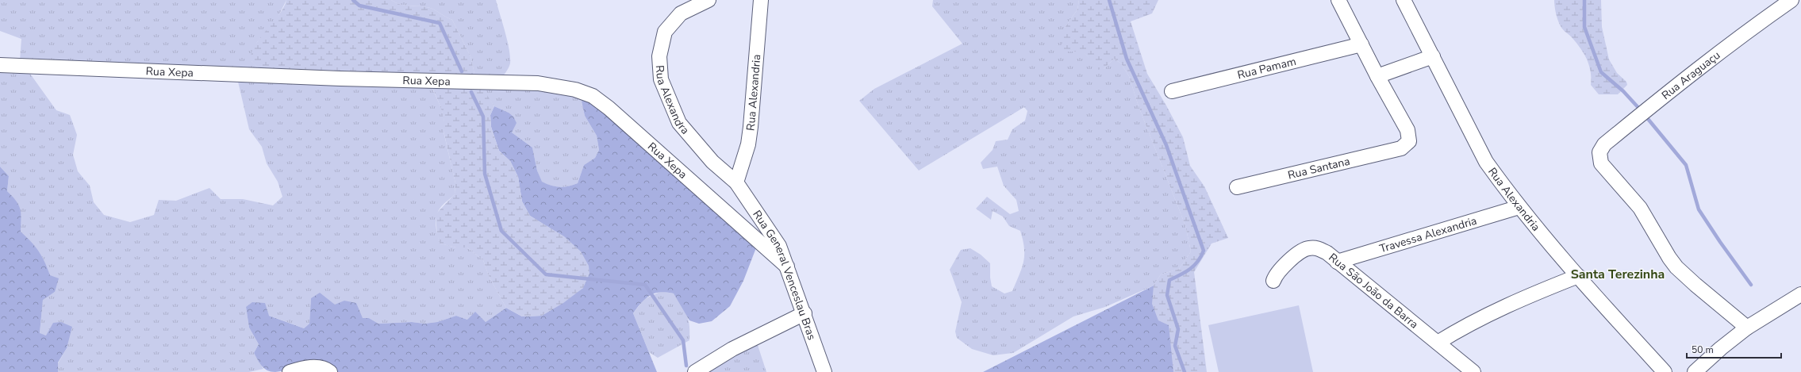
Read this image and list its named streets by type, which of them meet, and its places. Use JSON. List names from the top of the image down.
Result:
{
  "streets": {
    "street": [
      "Rua Pamam",
      "Rua Xepa",
      "Rua Araguaçu",
      "Rua Alexandria",
      "Rua Alexandra",
      "Rua Santana",
      "Travessa Alexandria",
      "Rua General Venceslau Bras",
      "Rua São João da Barra"
    ]
  },
  "crossings": [
    ["Rua Xepa", "Rua General Venceslau Bras"],
    ["Rua Alexandria", "Rua Alexandra"],
    ["Rua Alexandria", "Travessa Alexandria"],
    ["Rua Alexandria", "Rua General Venceslau Bras"],
    ["Rua Alexandra", "Rua General Venceslau Bras"],
    ["Travessa Alexandria", "Rua São João da Barra"]
  ],
  "districts": ["Santa Terezinha"],
  "scale_bar": "50 m"
}
